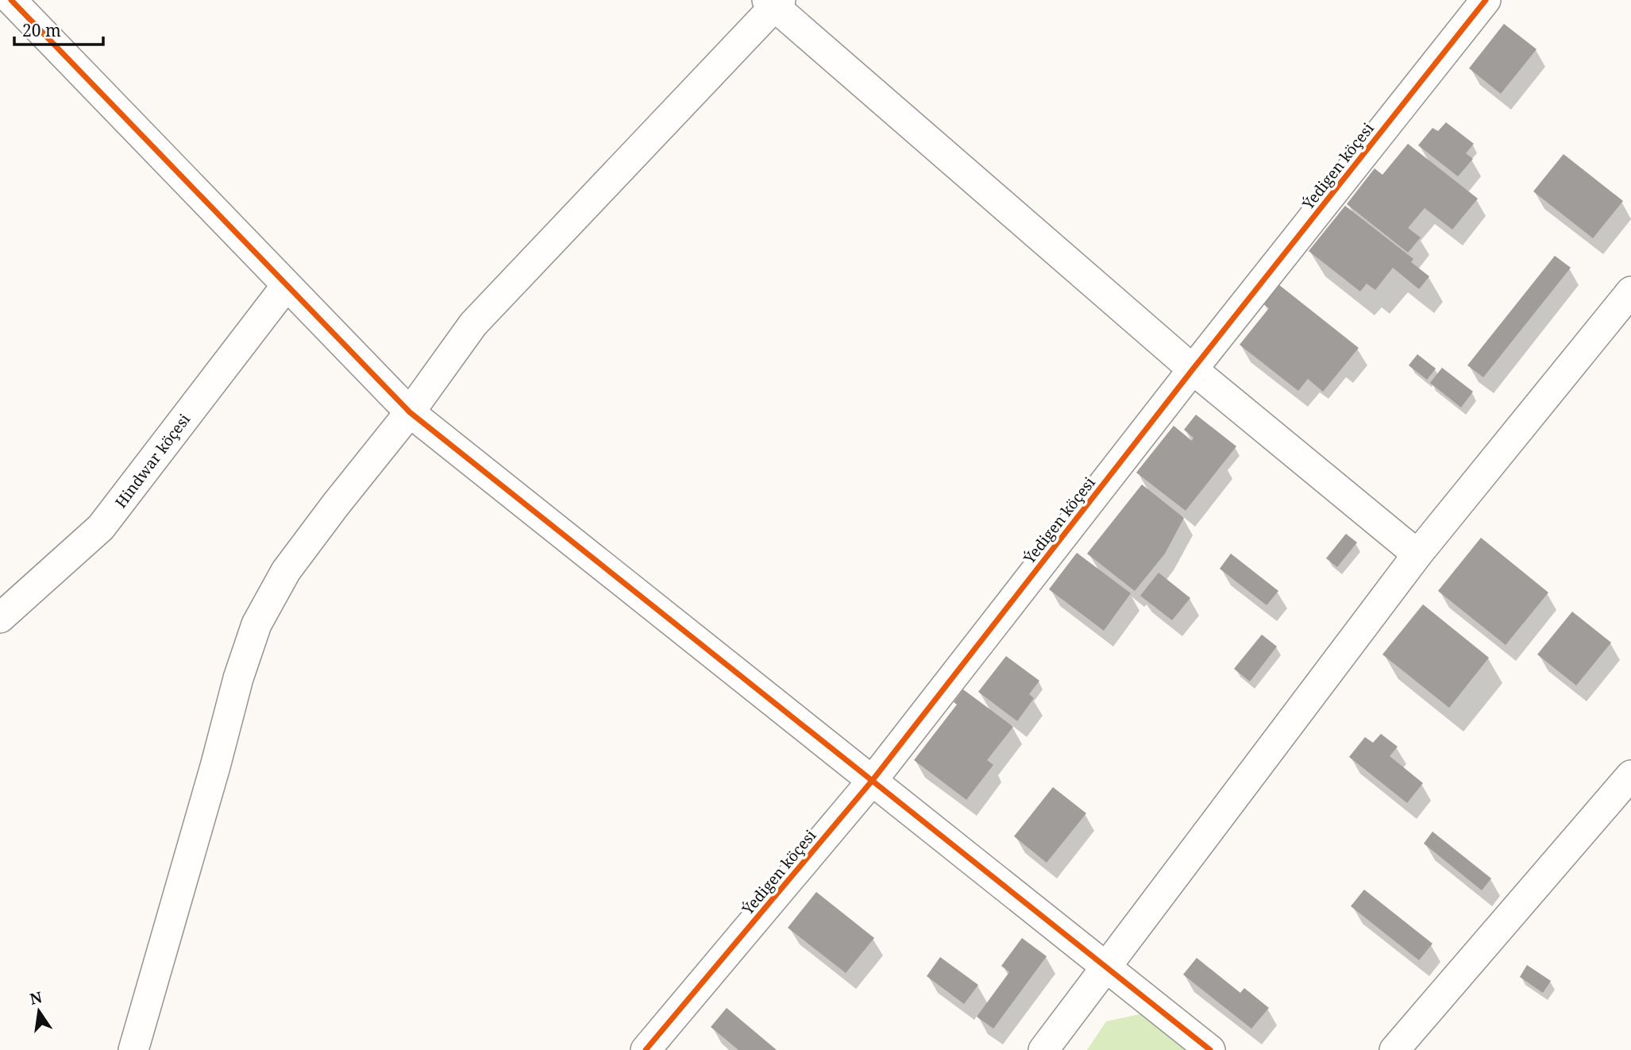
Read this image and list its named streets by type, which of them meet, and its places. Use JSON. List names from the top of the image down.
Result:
{
  "streets": {
    "street": ["Ýedigen köçesi", "Hindwar köçesi"]
  },
  "scale_bar": "20 m",
  "north": "top"
}
